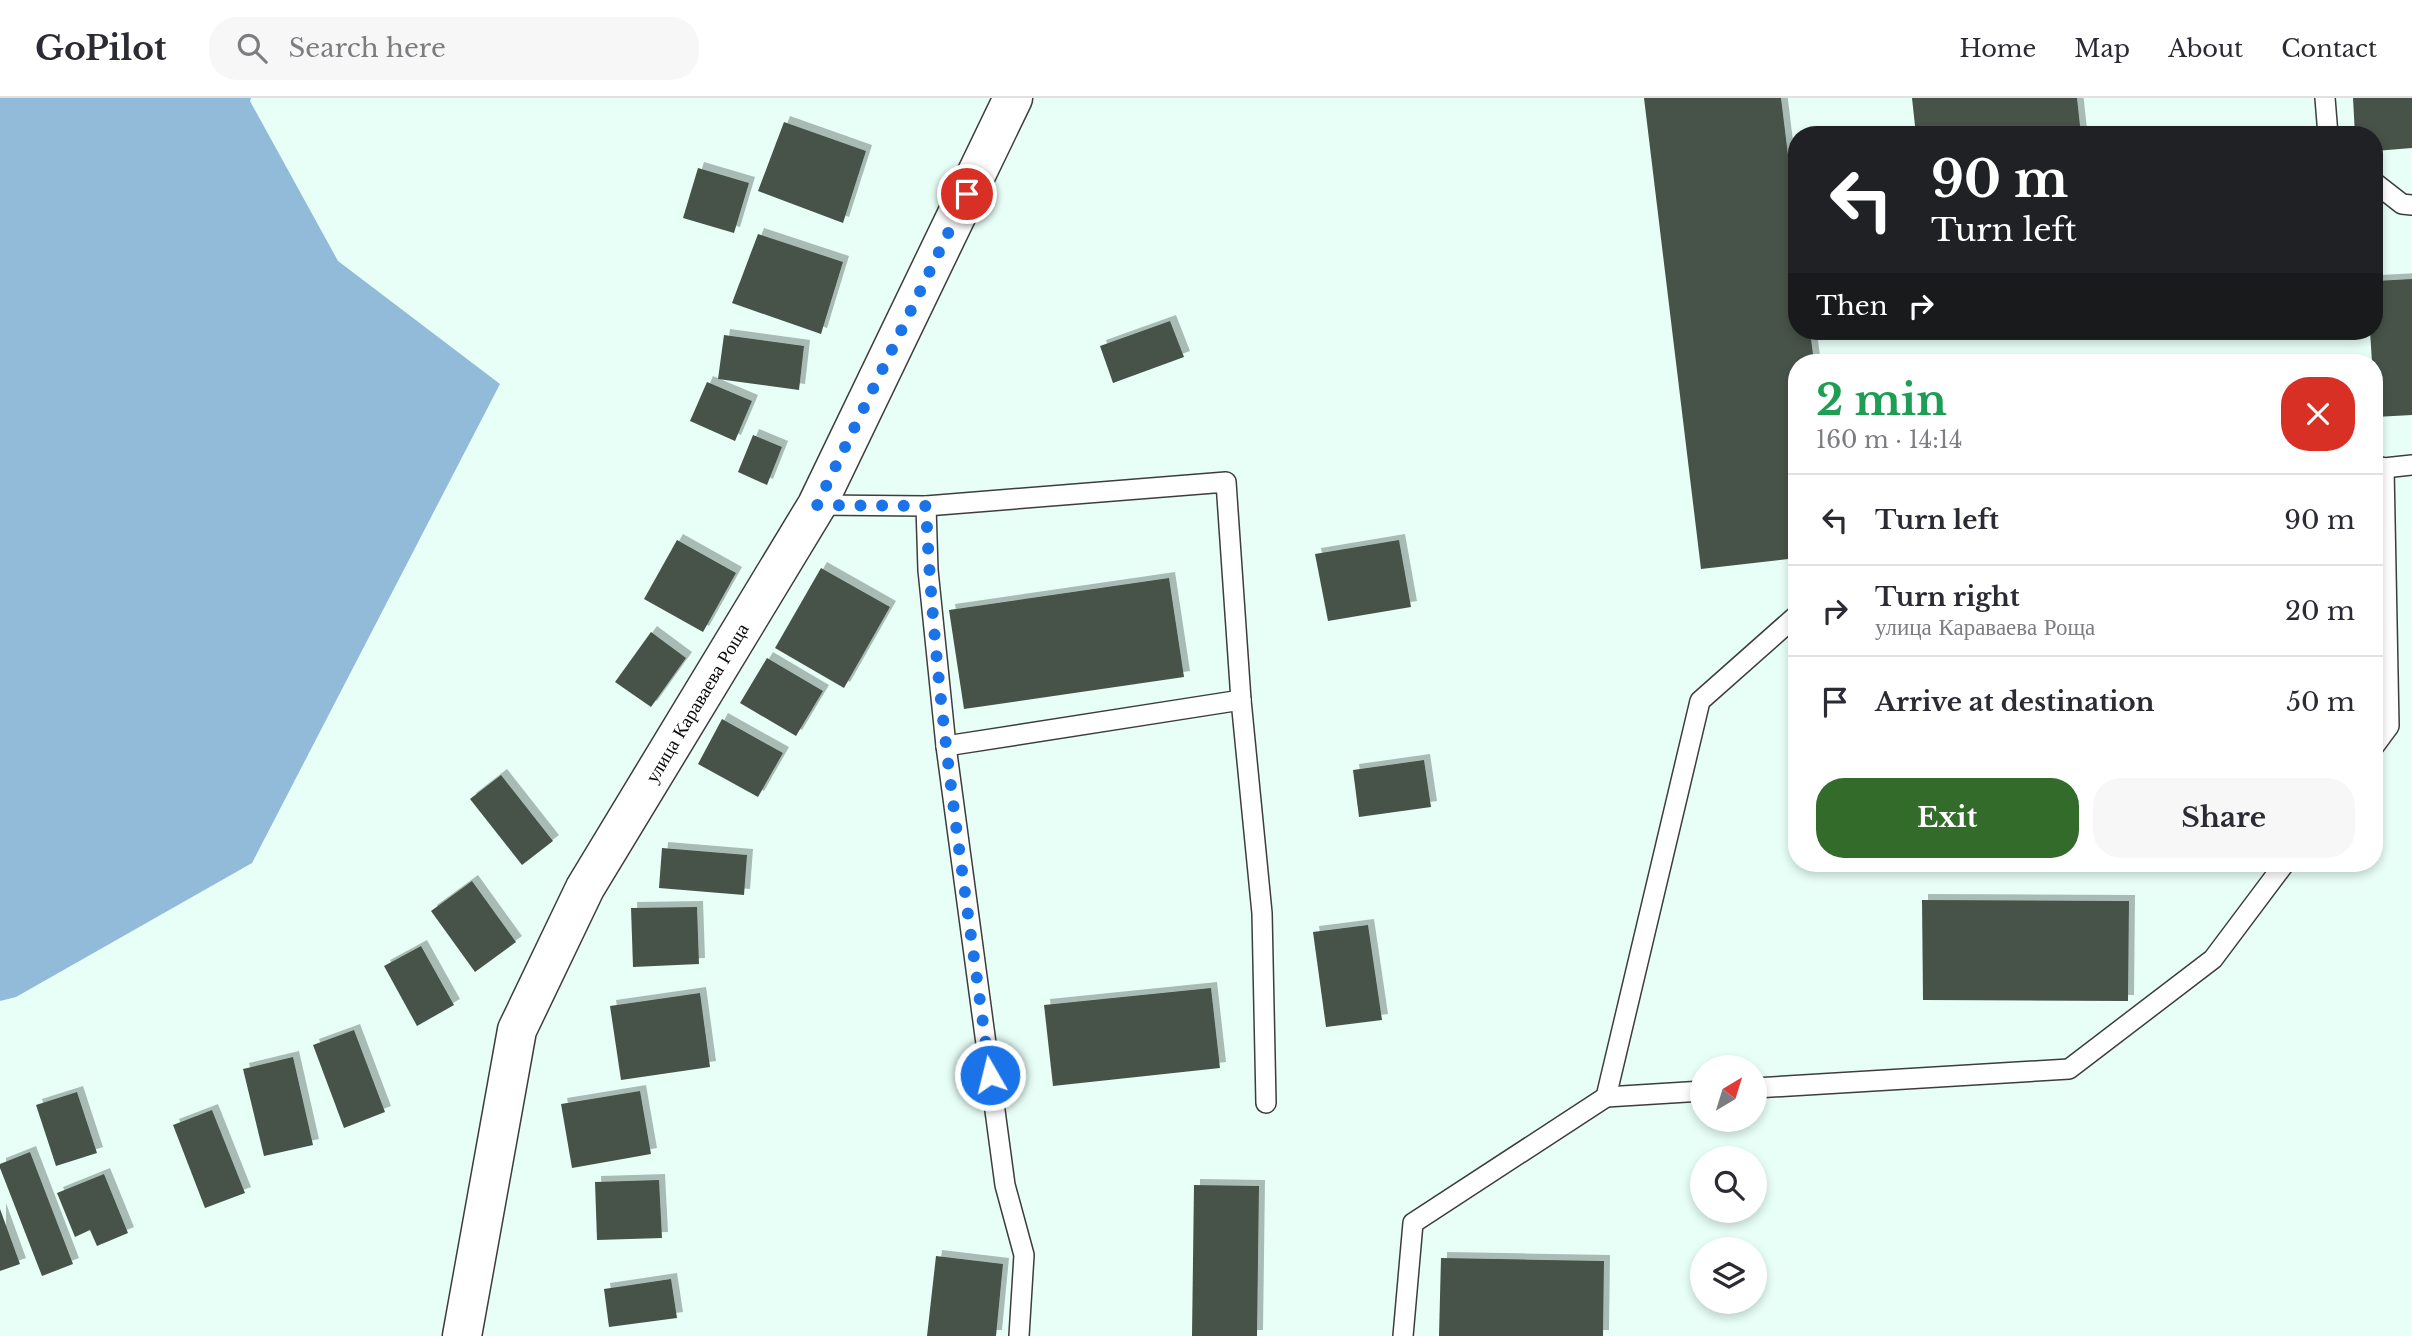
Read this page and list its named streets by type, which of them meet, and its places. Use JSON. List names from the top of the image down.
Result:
{
  "streets": {
    "street": ["улица Караваева Роща"]
  },
  "north": "top right",
  "page": {
    "header": "GoPilot",
    "search": "Search here",
    "nav": [
      "Home",
      "Map",
      "About",
      "Contact"
    ],
    "turn": ["90 m", "Turn left"],
    "then": "Then",
    "heading": ["2 min", "160 m · 14:14"],
    "list": [
      {
        "name": "Turn left",
        "value": "90 m"
      },
      {
        "name": "Turn right",
        "note": "улица Караваева Роща",
        "value": "20 m"
      },
      {
        "name": "Arrive at destination",
        "value": "50 m"
      }
    ],
    "buttons": ["Exit", "Share"]
  }
}
